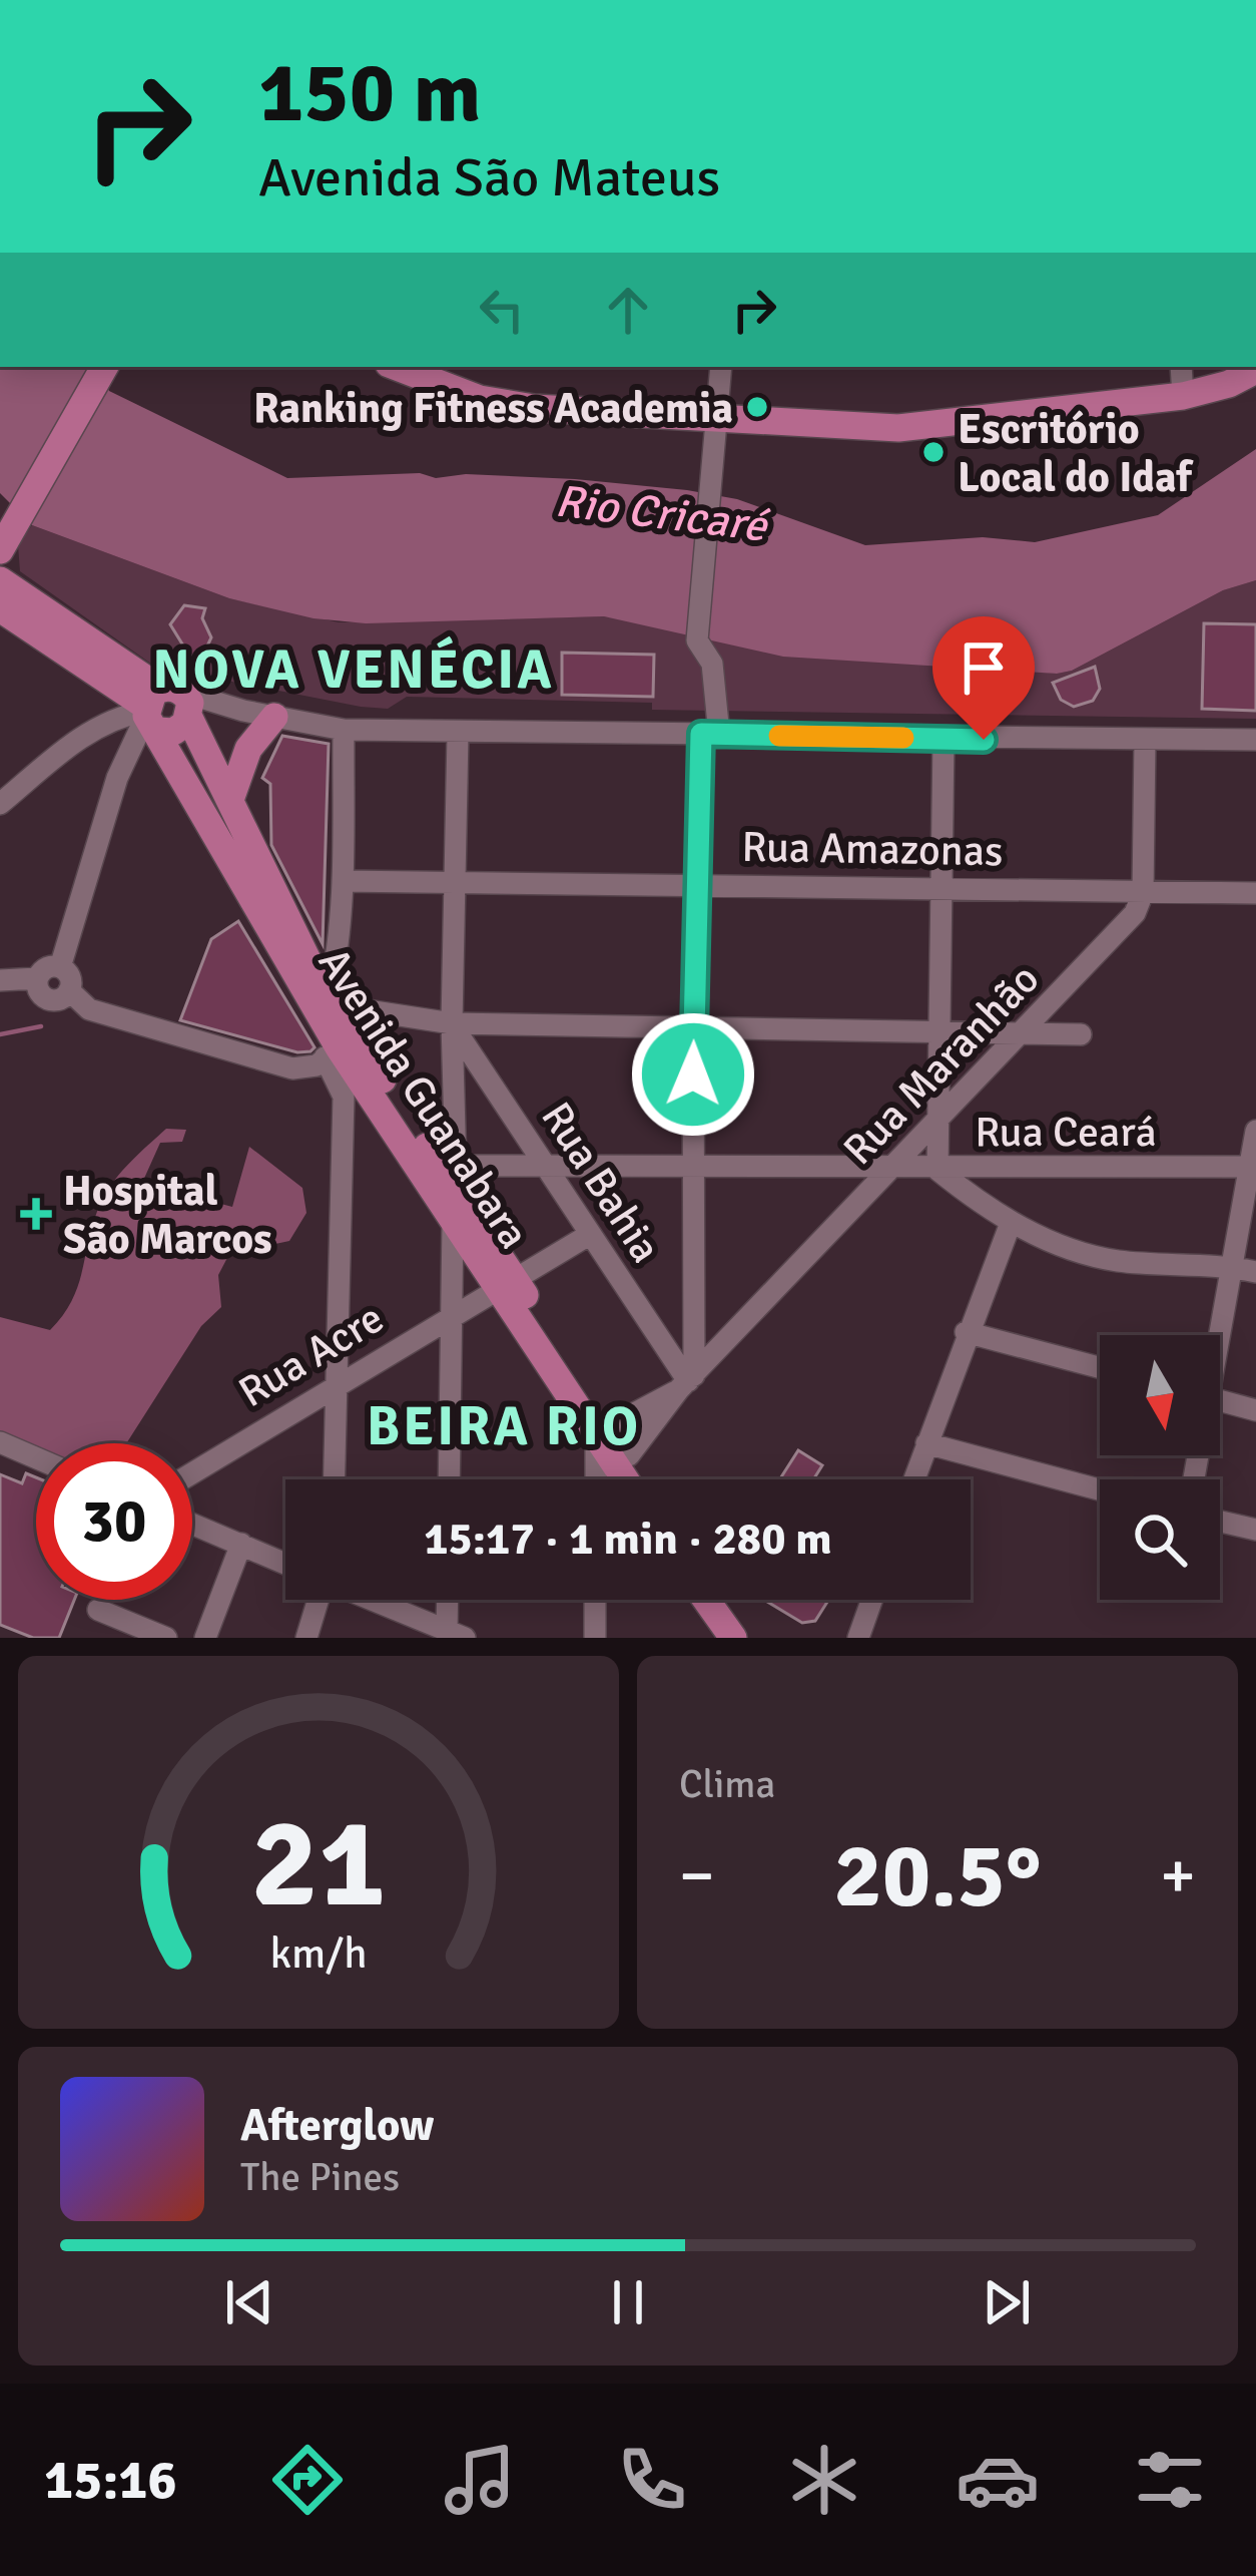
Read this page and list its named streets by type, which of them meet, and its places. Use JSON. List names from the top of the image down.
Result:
{
  "streets": {
    "main road": ["Avenida Guanabara"],
    "street": [
      "Rua Amazonas",
      "Rua Maranhão",
      "Rua Ceará",
      "Rua Bahia",
      "Rua Acre"
    ]
  },
  "crossings": [
    ["Rua Amazonas", "Rua Maranhão"],
    ["Rua Maranhão", "Avenida Guanabara"],
    ["Rua Maranhão", "Rua Ceará"],
    ["Rua Maranhão", "Rua Bahia"],
    ["Avenida Guanabara", "Rua Ceará"],
    ["Avenida Guanabara", "Rua Bahia"],
    ["Avenida Guanabara", "Rua Acre"],
    ["Rua Ceará", "Rua Bahia"],
    ["Rua Bahia", "Rua Acre"]
  ],
  "districts": ["NOVA VENÉCIA", "BEIRA RIO"],
  "water": ["Rio Cricaré"],
  "places": {
    "other": ["Ranking Fitness Academia", "Escritório Local do Idaf"],
    "health": ["Hospital São Marcos"]
  },
  "north": "bottom",
  "page": {
    "turn": ["150 m", "Avenida São Mateus"],
    "limit": "30",
    "trip": "15:17 · 1 min · 280 m",
    "tile": "Clima",
    "heat": ["−", "20.5°", "+"],
    "song": ["Afterglow", "The Pines"],
    "tabs": "15:16",
    "gauge": ["21", "km/h"]
  }
}
